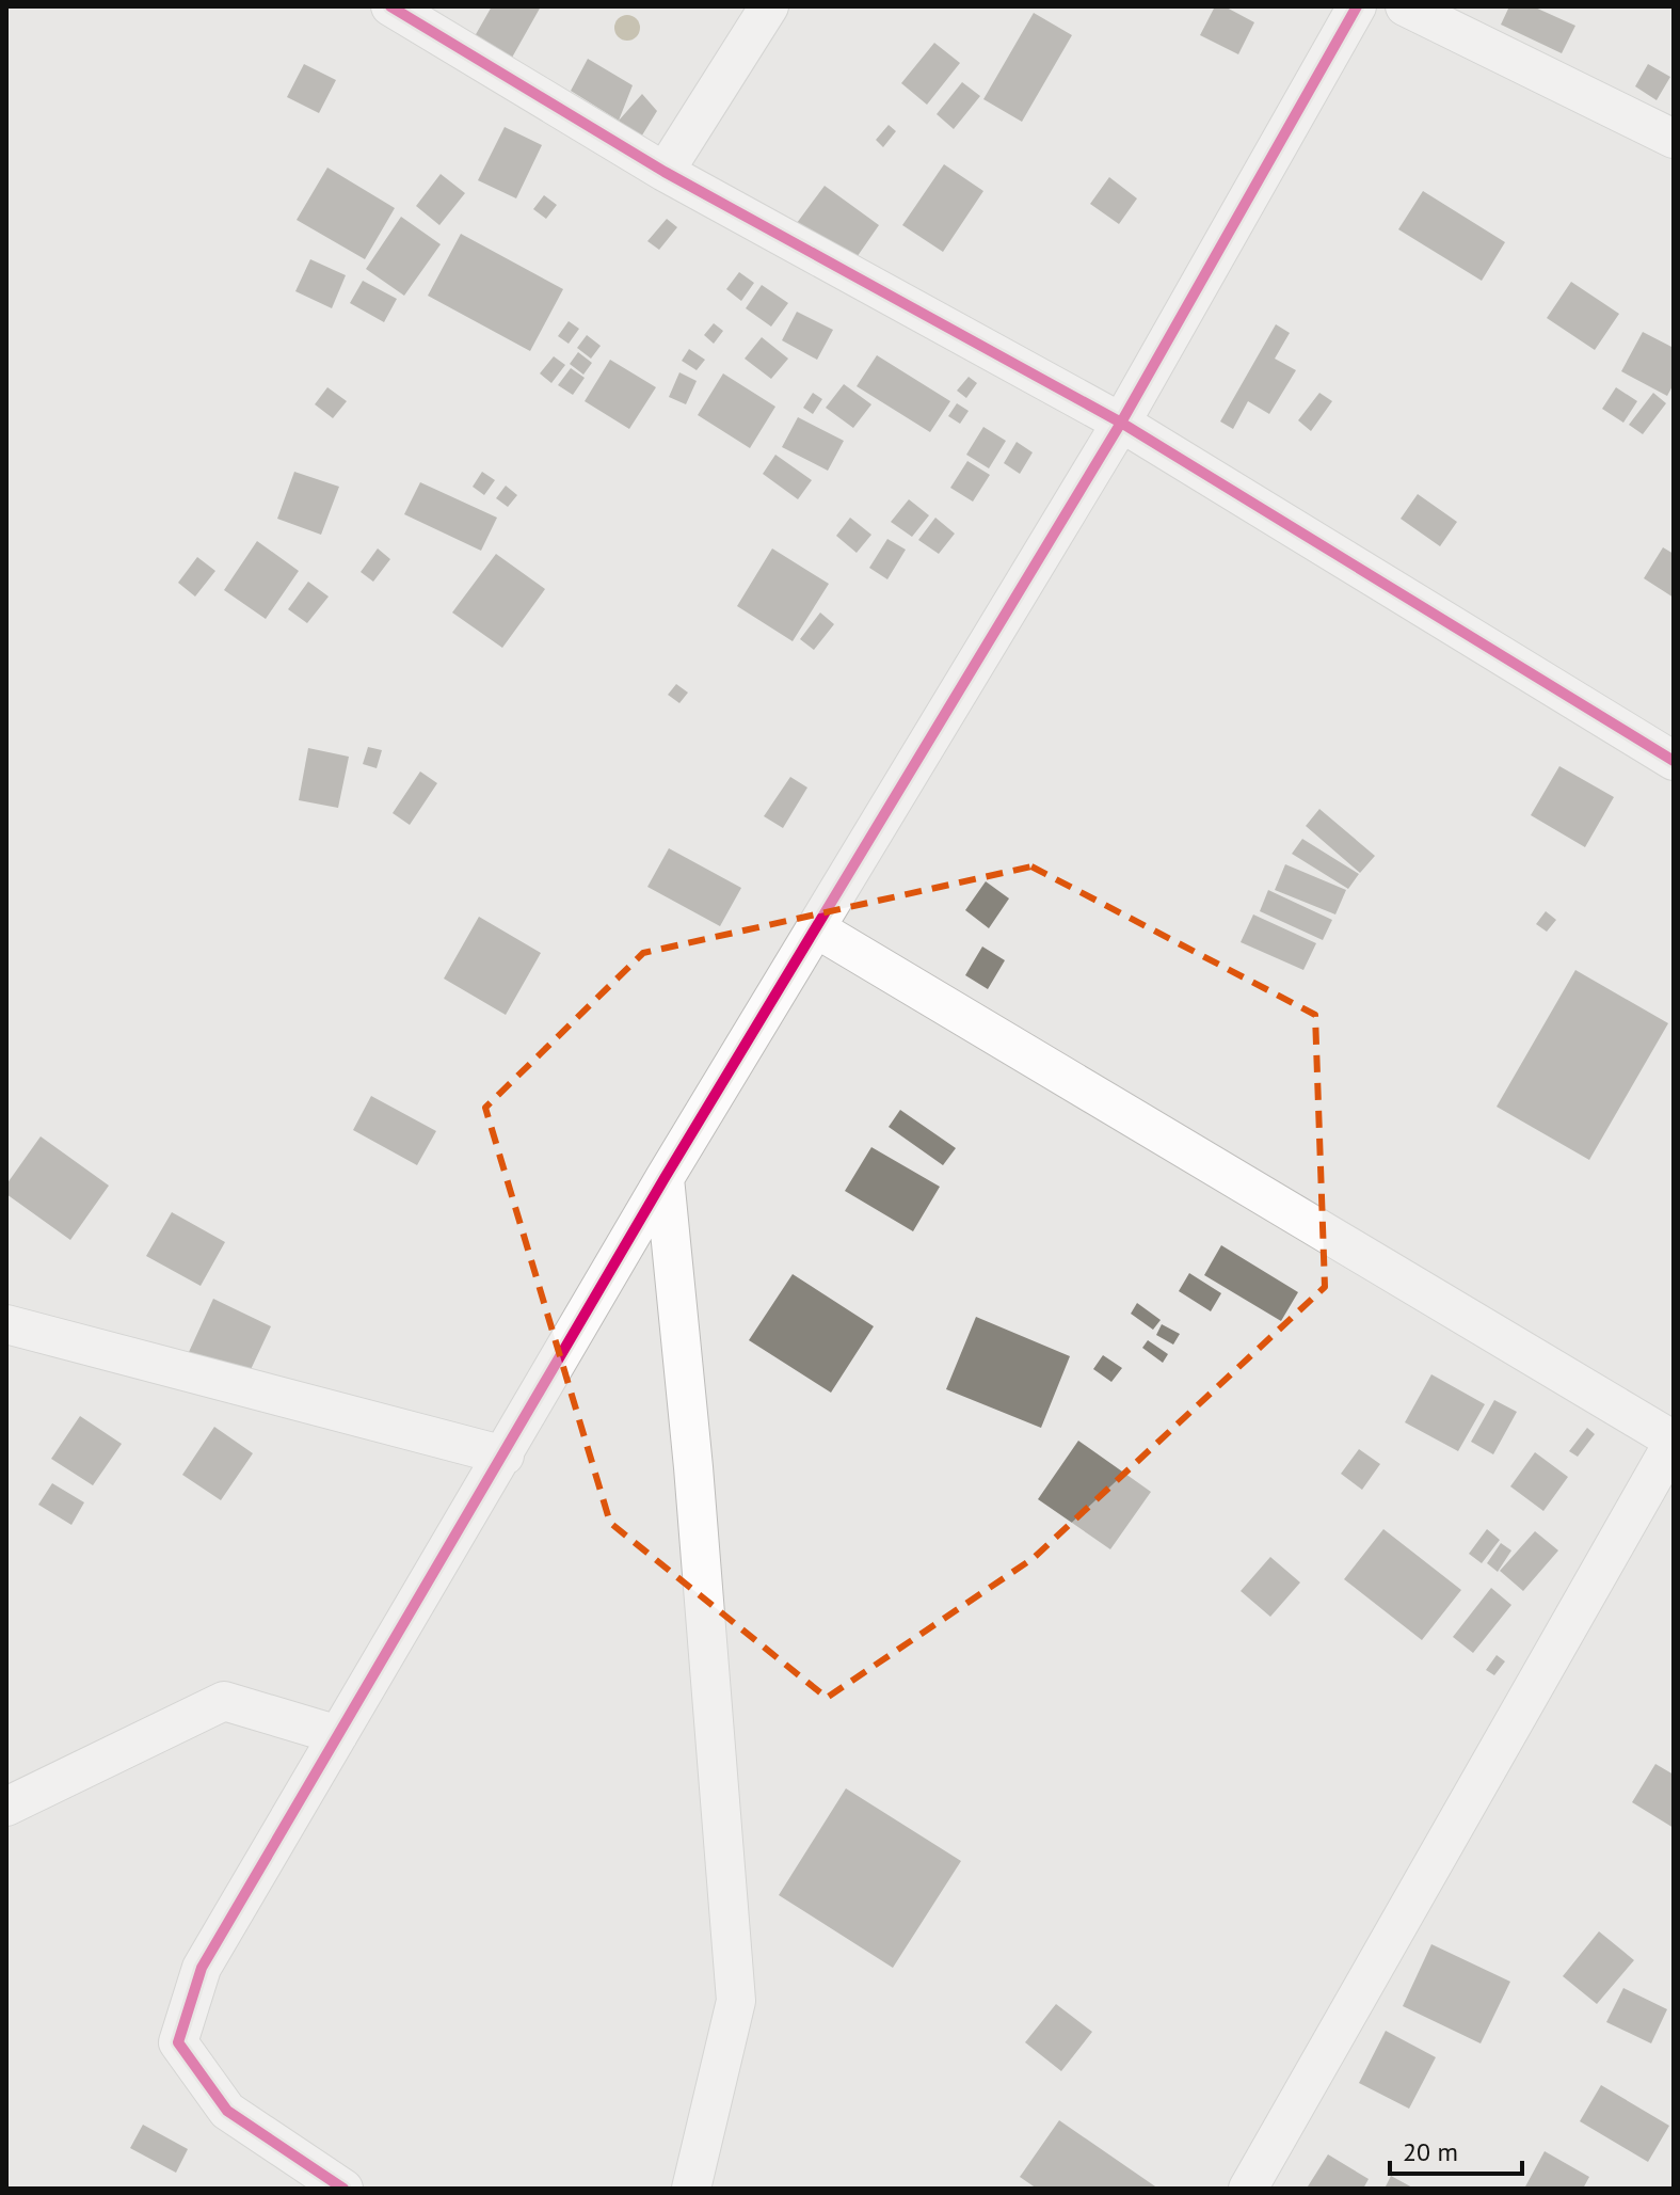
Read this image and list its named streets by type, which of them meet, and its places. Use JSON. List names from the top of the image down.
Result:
{
  "scale_bar": "20 m"
}
